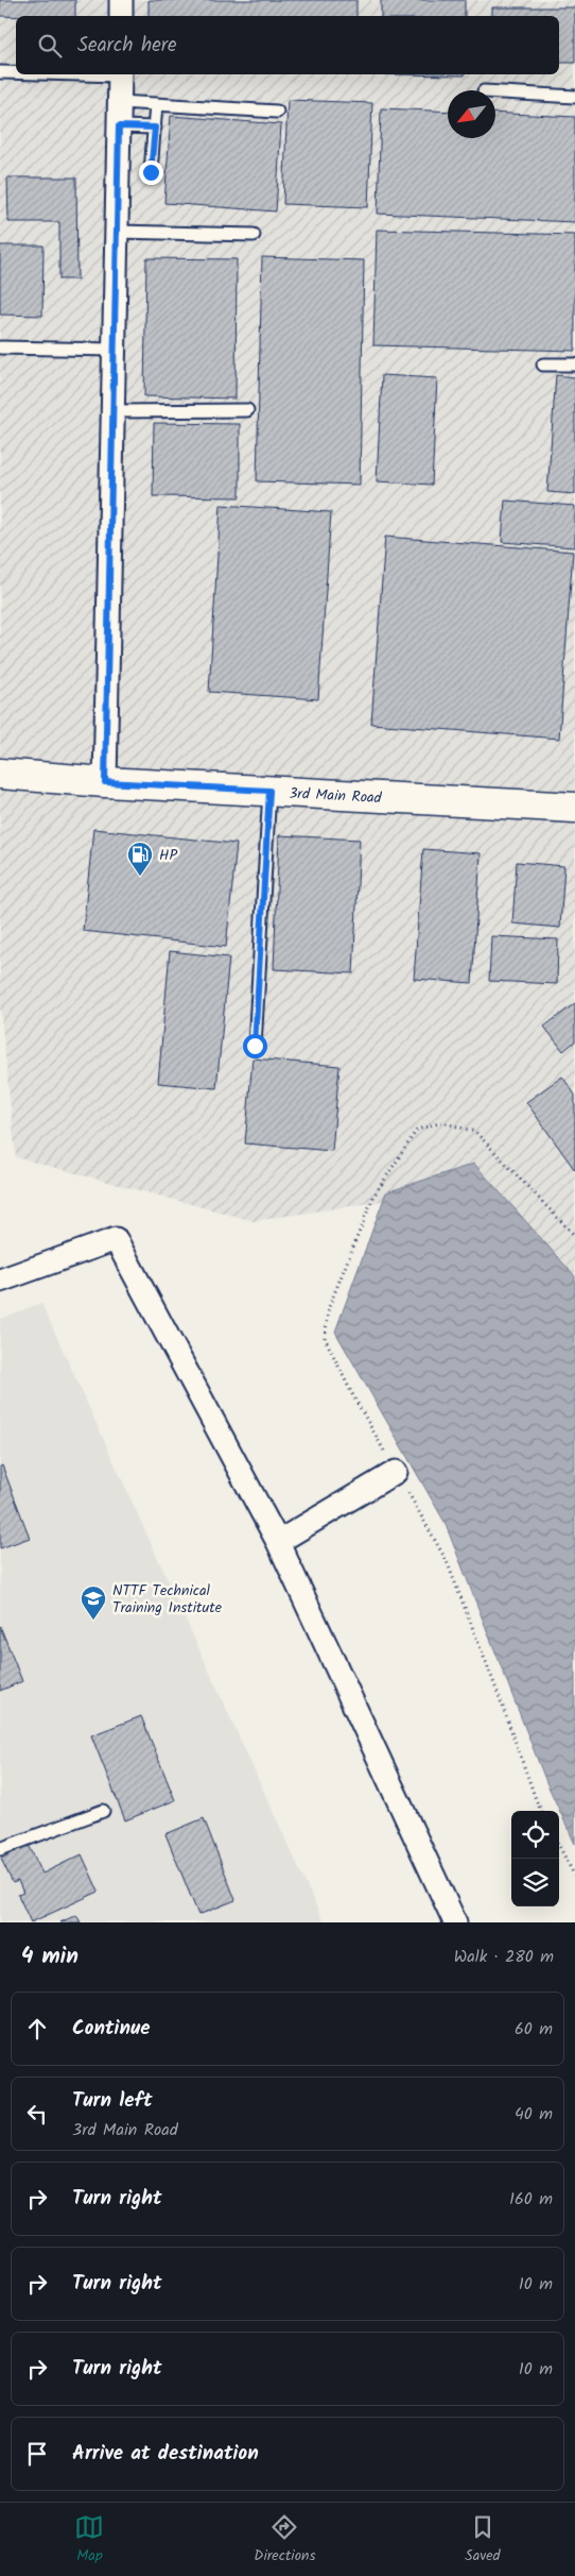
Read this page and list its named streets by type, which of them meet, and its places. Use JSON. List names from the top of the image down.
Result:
{
  "streets": {
    "main road": ["3rd Main Road"]
  },
  "places": {
    "fuel station": ["HP"],
    "school or university": ["NTTF Technical Training Institute"]
  },
  "north": "bottom left",
  "page": {
    "search": "Search here",
    "heading": ["4 min", "Walk · 280 m"],
    "list": [
      ["Continue", "60 m"],
      ["Turn left", "3rd Main Road", "40 m"],
      ["Turn right", "160 m"],
      ["Turn right", "10 m"],
      ["Turn right", "10 m"],
      "Arrive at destination"
    ],
    "nav": ["Map", "Directions", "Saved"]
  }
}
